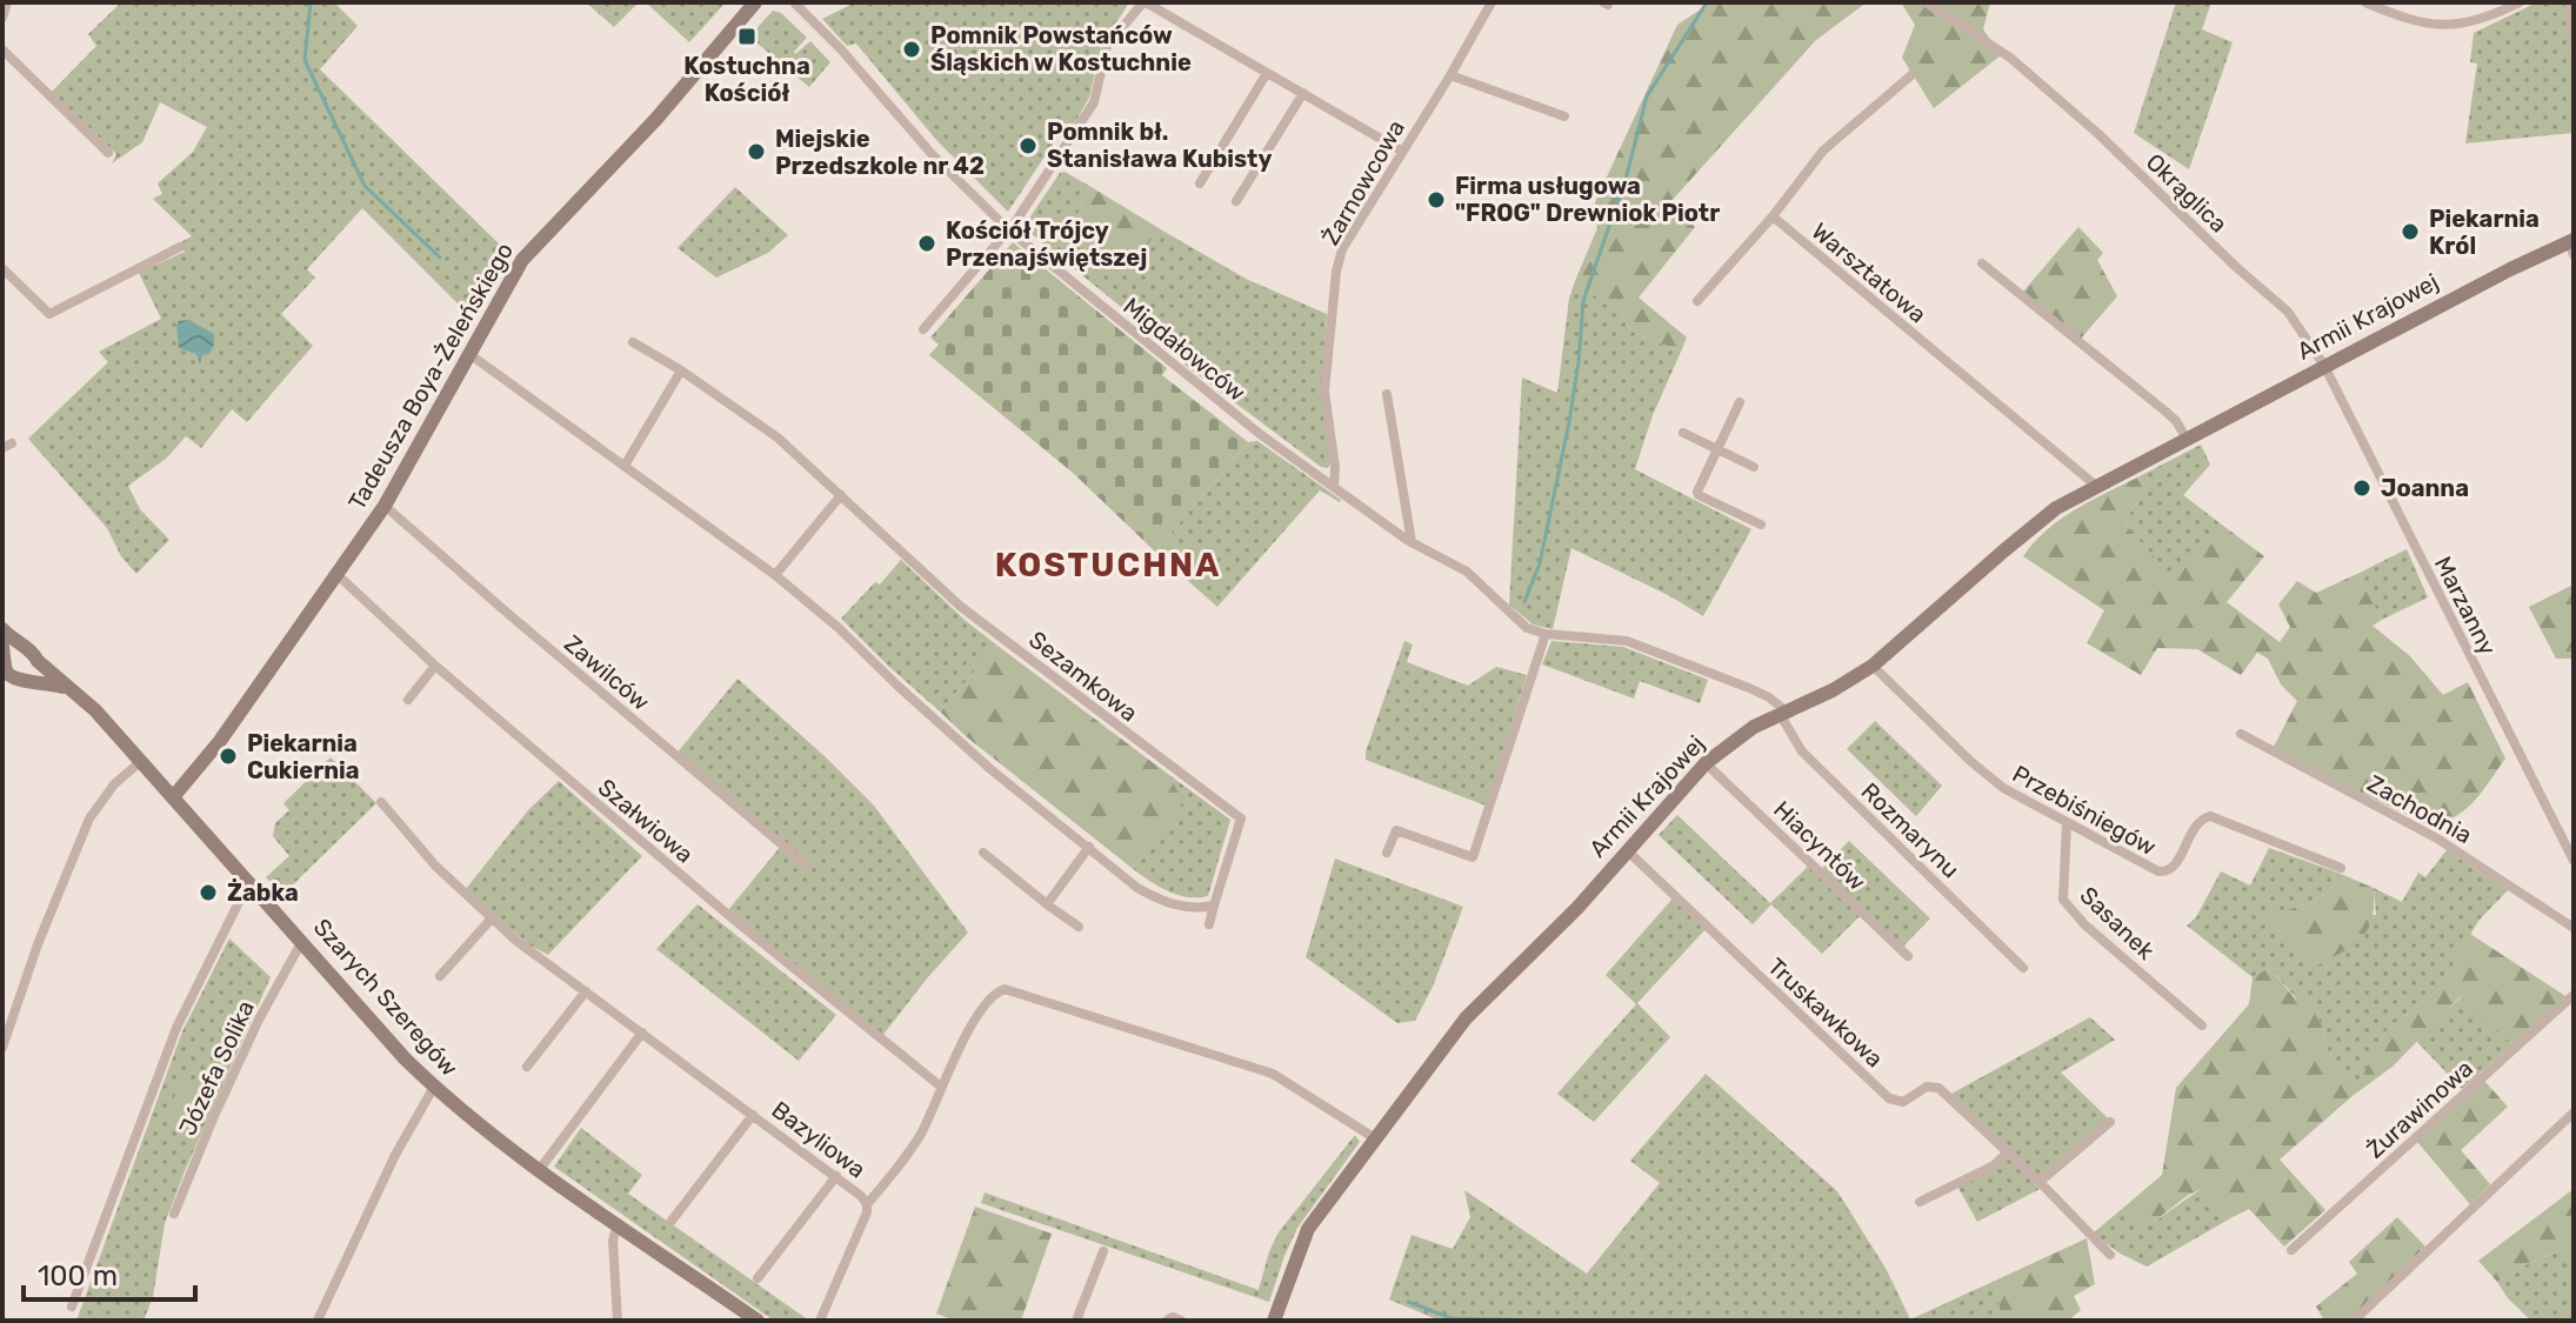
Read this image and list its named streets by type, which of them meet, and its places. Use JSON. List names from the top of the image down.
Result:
{
  "streets": {
    "street": [
      "Żarnowcowa",
      "Okrąglica",
      "Warsztatowa",
      "Armii Krajowej",
      "Migdałowców",
      "Tadeusza Boya-Żeleńskiego",
      "Marzanny",
      "Zawilców",
      "Sezamkowa",
      "Zachodnia",
      "Przebiśniegów",
      "Szałwiowa",
      "Rozmarynu",
      "Hiacyntów",
      "Sasanek",
      "Szarych Szeregów",
      "Truskawkowa",
      "Józefa Solika",
      "Żurawinowa",
      "Bazyliowa"
    ]
  },
  "crossings": [
    ["Żarnowcowa", "Migdałowców"],
    ["Okrąglica", "Armii Krajowej"],
    ["Okrąglica", "Marzanny"],
    ["Warsztatowa", "Armii Krajowej"],
    ["Armii Krajowej", "Migdałowców"],
    ["Armii Krajowej", "Marzanny"],
    ["Armii Krajowej", "Przebiśniegów"],
    ["Armii Krajowej", "Rozmarynu"],
    ["Armii Krajowej", "Hiacyntów"],
    ["Armii Krajowej", "Truskawkowa"],
    ["Migdałowców", "Rozmarynu"],
    ["Tadeusza Boya-Żeleńskiego", "Zawilców"],
    ["Tadeusza Boya-Żeleńskiego", "Szałwiowa"],
    ["Tadeusza Boya-Żeleńskiego", "Szarych Szeregów"],
    ["Przebiśniegów", "Sasanek"],
    ["Szarych Szeregów", "Józefa Solika"]
  ],
  "districts": ["KOSTUCHNA"],
  "places": {
    "transit": ["Kostuchna Kościół"],
    "other": [
      "Pomnik Powstańców Śląskich w Kostuchnie",
      "Pomnik bł. Stanisława Kubisty",
      "Miejskie Przedszkole nr 42",
      "Firma usługowa \"FROG\" Drewniok Piotr",
      "Piekarnia Król",
      "Kościół Trójcy Przenajświętszej",
      "Joanna",
      "Piekarnia Cukiernia",
      "Żabka"
    ]
  },
  "scale_bar": "100 m"
}
